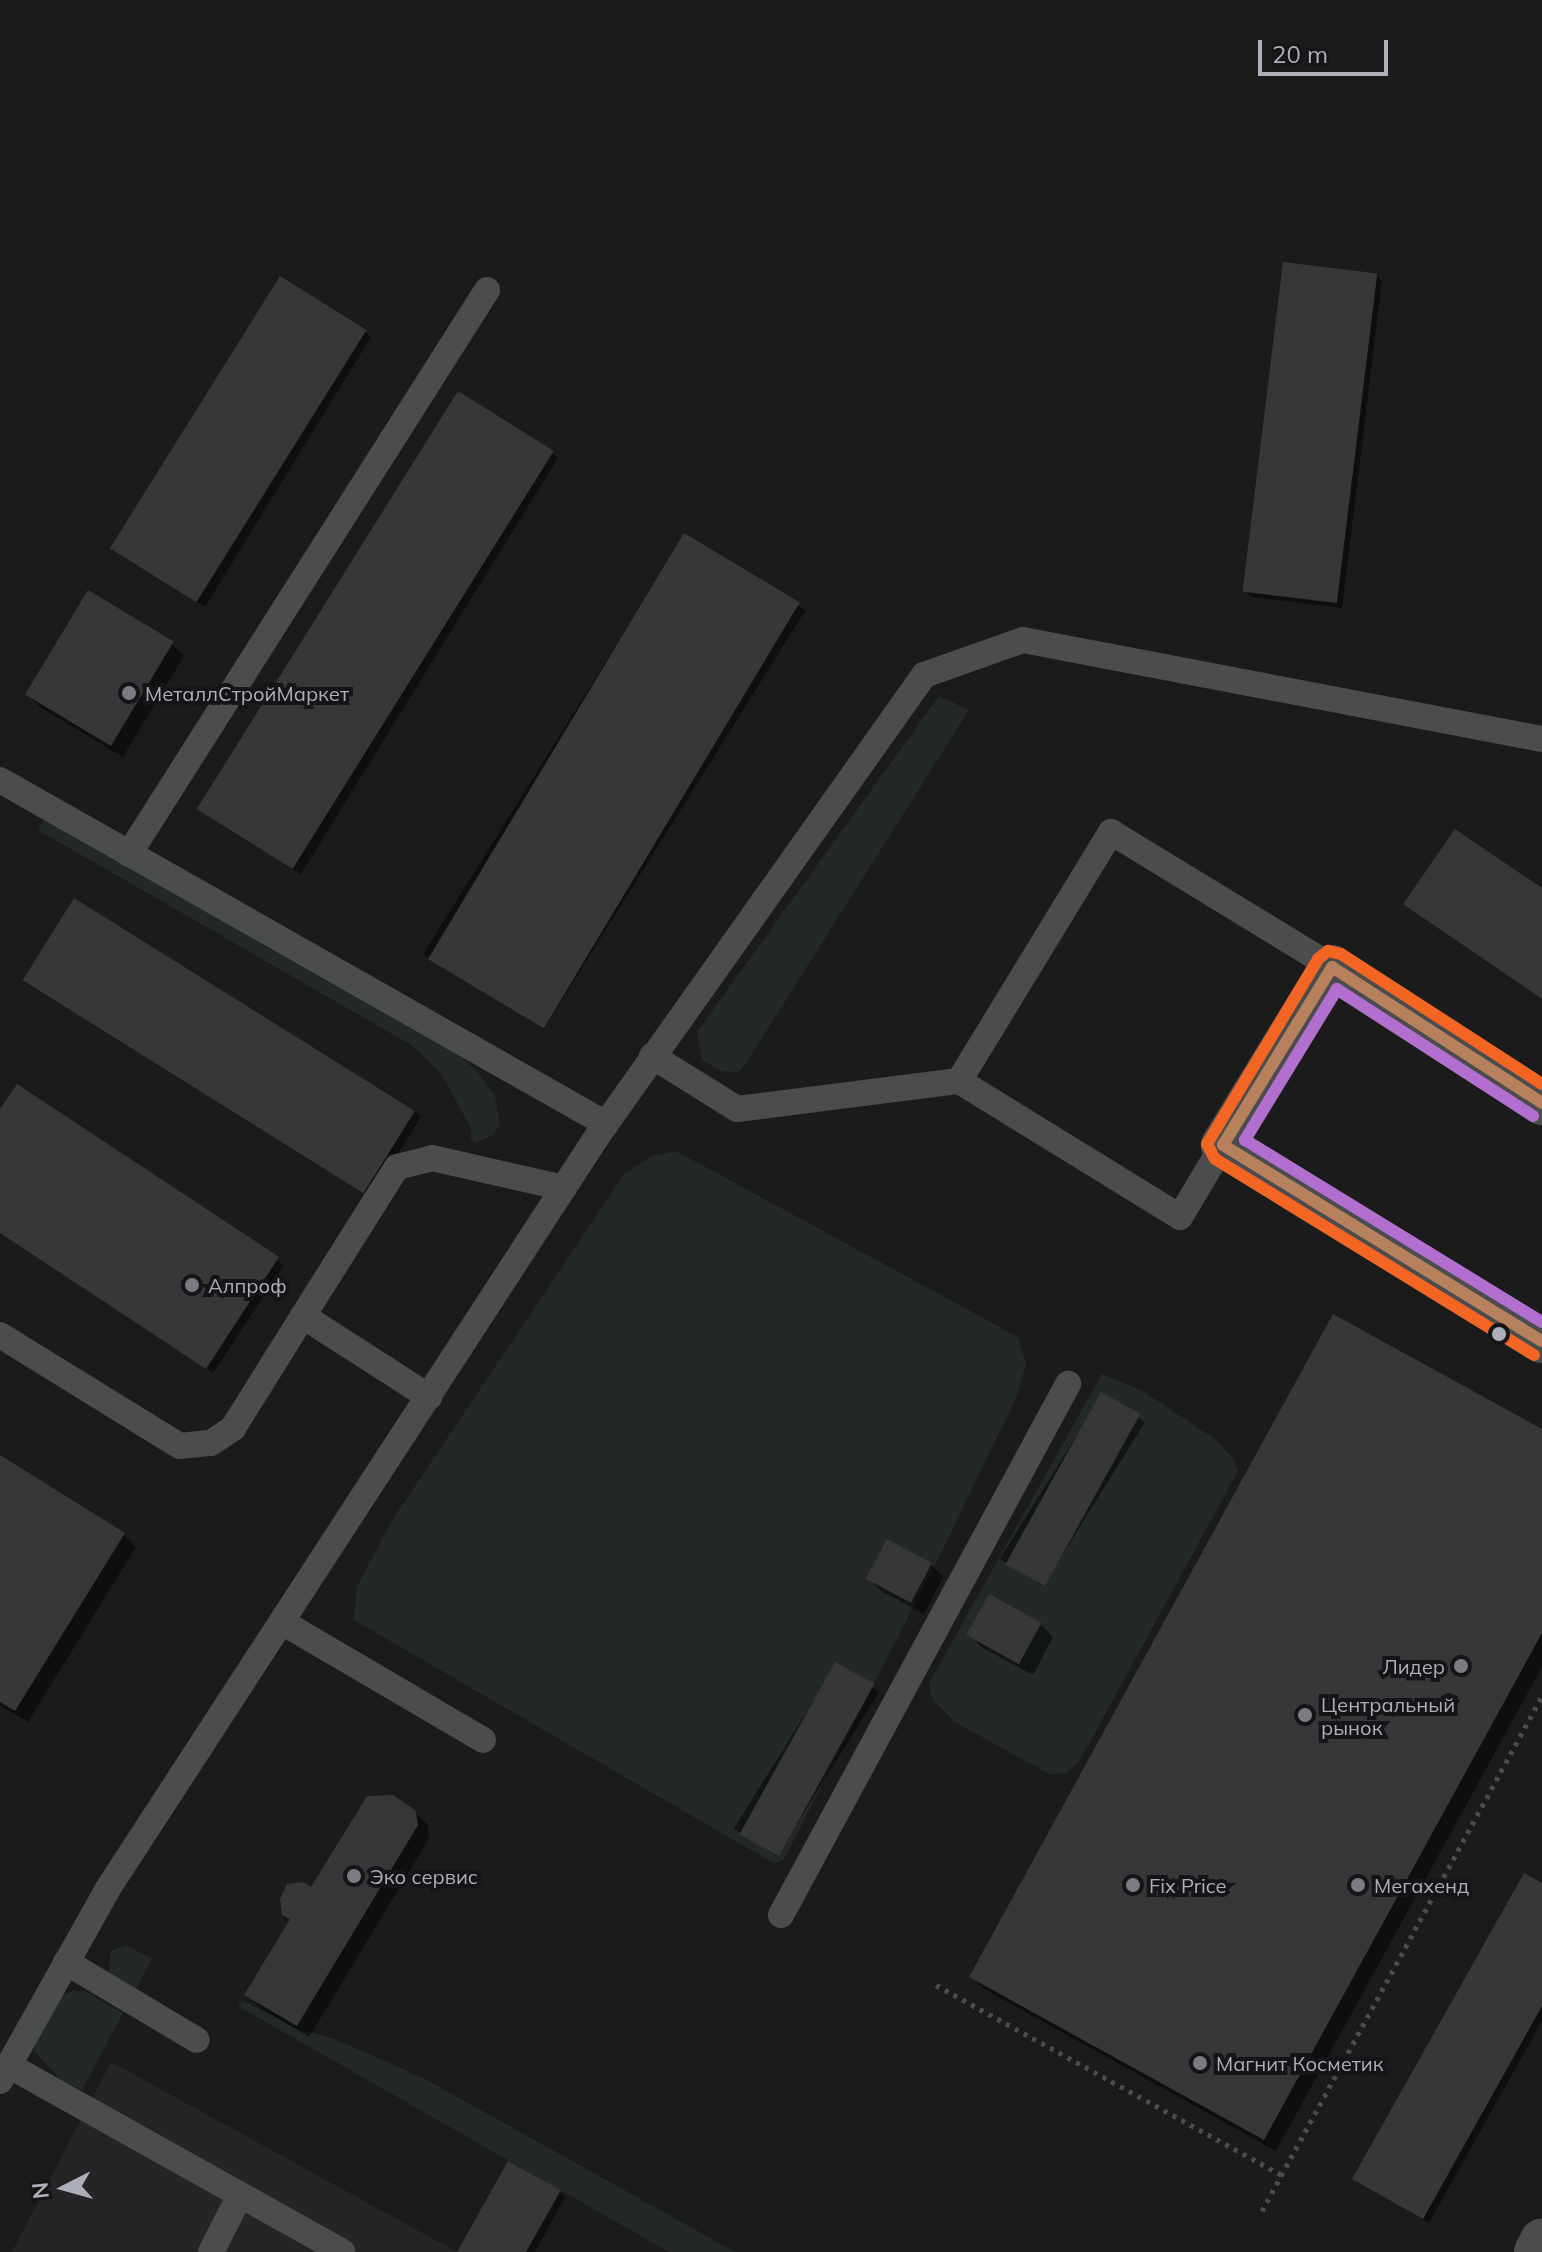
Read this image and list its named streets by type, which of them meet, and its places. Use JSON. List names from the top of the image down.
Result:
{
  "places": [
    "МеталлСтройМаркет",
    "Алпроф",
    "Лидер",
    "Центральный рынок",
    "Эко сервис",
    "Fix Price",
    "Мегахенд",
    "Магнит Косметик"
  ],
  "scale_bar": "20 m",
  "north": "left"
}
